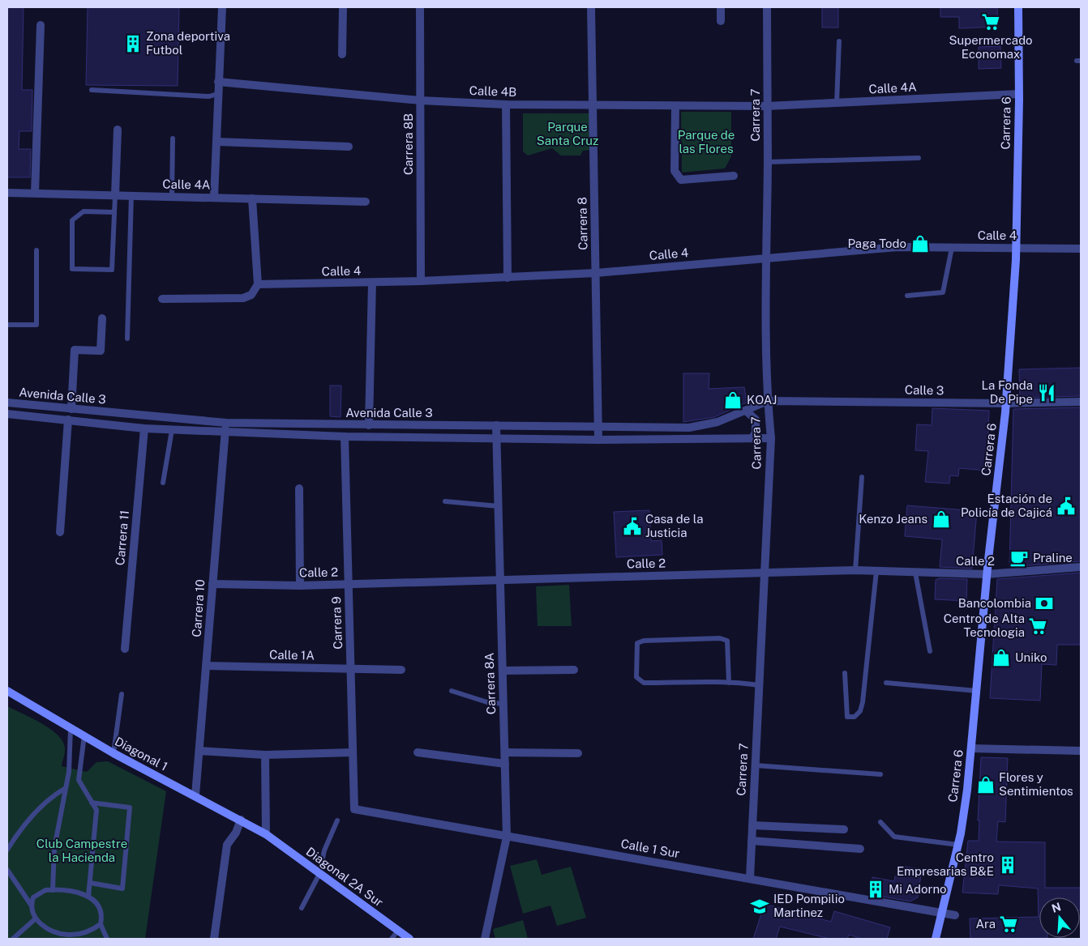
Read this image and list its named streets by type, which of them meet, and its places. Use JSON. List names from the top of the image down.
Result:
{
  "streets": {
    "main road": ["Carrera 6", "Diagonal 1", "Diagonal 2A Sur"],
    "street": [
      "Calle 4A",
      "Calle 4B",
      "Carrera 7",
      "Carrera 8B",
      "Carrera 8",
      "Calle 4",
      "Calle 3",
      "Avenida Calle 3",
      "Carrera 11",
      "Calle 2",
      "Carrera 10",
      "Carrera 9",
      "Calle 1A",
      "Carrera 8A",
      "Calle 1 Sur"
    ]
  },
  "crossings": [
    ["Calle 4A", "Calle 4B"],
    ["Calle 4A", "Carrera 7"],
    ["Calle 4A", "Carrera 6"],
    ["Calle 4B", "Carrera 7"],
    ["Calle 4B", "Carrera 8B"],
    ["Calle 4B", "Carrera 8"],
    ["Carrera 7", "Calle 4"],
    ["Carrera 7", "Calle 3"],
    ["Carrera 7", "Avenida Calle 3"],
    ["Carrera 7", "Calle 2"],
    ["Carrera 7", "Calle 1 Sur"],
    ["Carrera 6", "Calle 4"],
    ["Carrera 6", "Calle 3"],
    ["Carrera 6", "Calle 2"],
    ["Carrera 6", "Calle 1 Sur"],
    ["Carrera 8B", "Calle 4"],
    ["Carrera 8", "Calle 4"],
    ["Carrera 8", "Avenida Calle 3"],
    ["Calle 3", "Avenida Calle 3"],
    ["Avenida Calle 3", "Carrera 11"],
    ["Avenida Calle 3", "Carrera 10"],
    ["Avenida Calle 3", "Carrera 9"],
    ["Avenida Calle 3", "Carrera 8A"],
    ["Calle 2", "Carrera 10"],
    ["Calle 2", "Carrera 9"],
    ["Calle 2", "Carrera 8A"],
    ["Carrera 10", "Calle 1A"],
    ["Carrera 10", "Diagonal 1"],
    ["Carrera 9", "Calle 1A"],
    ["Carrera 9", "Calle 1 Sur"],
    ["Carrera 8A", "Calle 1 Sur"],
    ["Diagonal 1", "Diagonal 2A Sur"]
  ],
  "parks": ["Parque Santa Cruz", "Parque de las Flores", "Club Campestre la Hacienda"],
  "places": {
    "supermarket": ["Supermercado Economax", "Centro de Alta Tecnologia", "Ara"],
    "building": ["Zona deportiva Futbol", "Centro Empresarias B&E", "Mi Adorno"],
    "shop": [
      "Paga Todo",
      "KOAJ",
      "Kenzo Jeans",
      "Uniko",
      "Flores y Sentimientos"
    ],
    "restaurant": ["La Fonda De Pipe"],
    "public building": ["Estación de Policía de Cajicá", "Casa de la Justicia"],
    "cafe": ["Praline"],
    "bank": ["Bancolombia"],
    "school or university": ["IED Pompilio Martinez"]
  },
  "north": "top"
}
